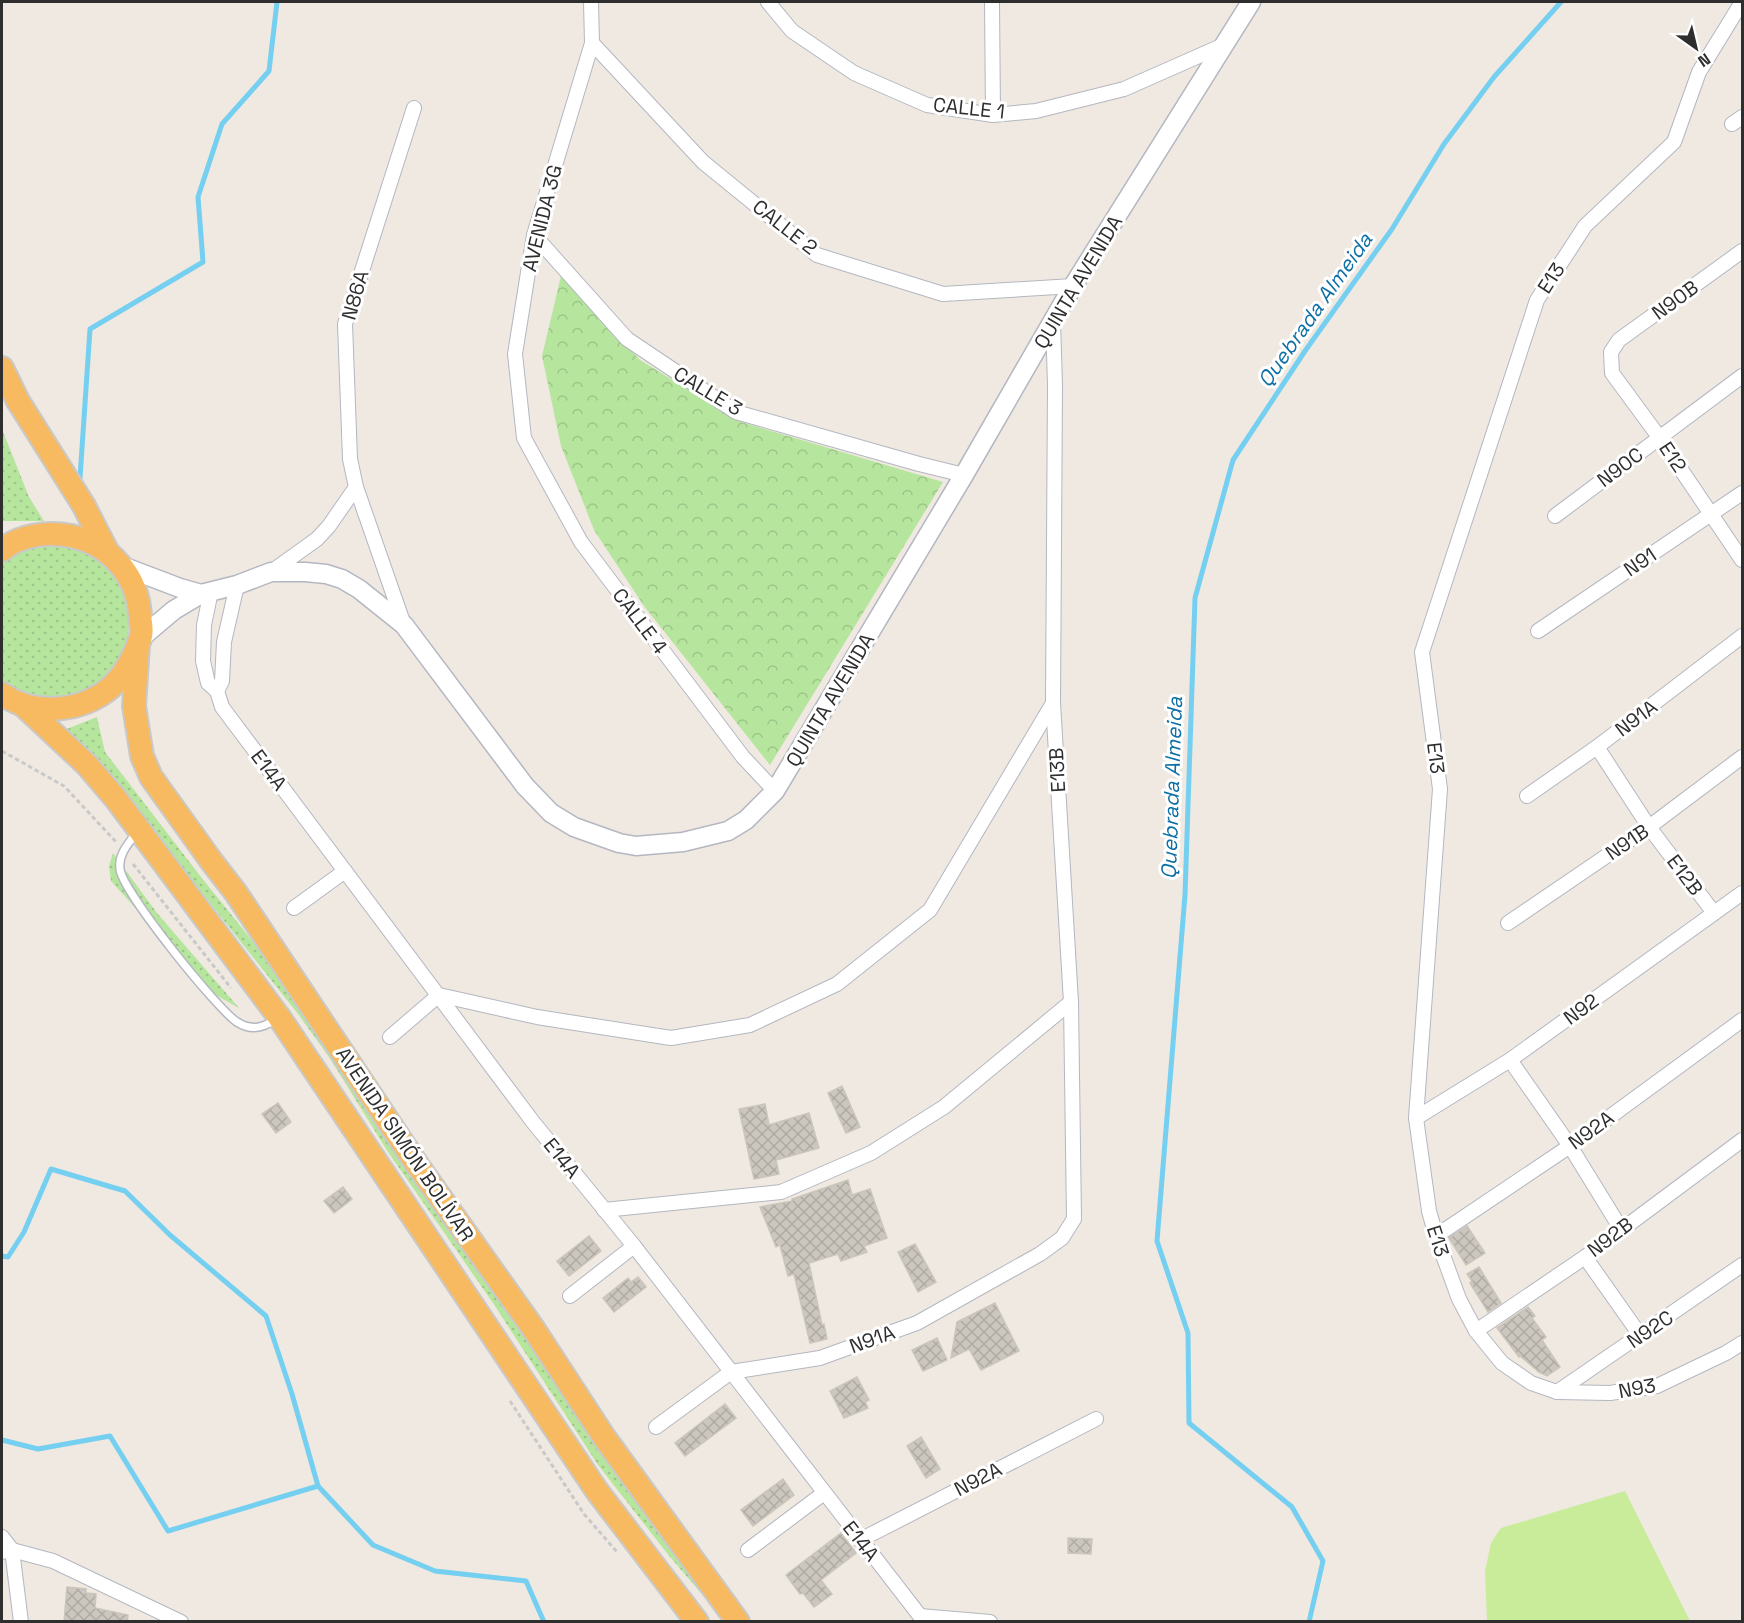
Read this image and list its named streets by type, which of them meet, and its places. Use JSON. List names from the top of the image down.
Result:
{
  "streets": {
    "highway": ["AVENIDA SIMÓN BOLÍVAR"],
    "street": [
      "CALLE 1",
      "AVENIDA 3G",
      "CALLE 2",
      "E13",
      "QUINTA AVENIDA",
      "N86A",
      "N90B",
      "CALLE 3",
      "E12",
      "N90C",
      "N91",
      "CALLE 4",
      "N91A",
      "E14A",
      "E13B",
      "N91B",
      "E12B",
      "N92",
      "N92A",
      "N92B",
      "N92C",
      "N93"
    ]
  },
  "crossings": [
    ["CALLE 1", "QUINTA AVENIDA"],
    ["AVENIDA 3G", "CALLE 2"],
    ["AVENIDA 3G", "CALLE 3"],
    ["AVENIDA 3G", "CALLE 4"],
    ["CALLE 2", "QUINTA AVENIDA"],
    ["E13", "N92"],
    ["E13", "N92A"],
    ["E13", "N92B"],
    ["E13", "N92C"],
    ["E13", "N93"],
    ["QUINTA AVENIDA", "N86A"],
    ["QUINTA AVENIDA", "CALLE 3"],
    ["QUINTA AVENIDA", "CALLE 4"],
    ["QUINTA AVENIDA", "E14A"],
    ["QUINTA AVENIDA", "E13B"],
    ["QUINTA AVENIDA", "AVENIDA SIMÓN BOLÍVAR"],
    ["N90B", "E12"],
    ["E12", "N90C"],
    ["E12", "N91"],
    ["N91A", "E14A"],
    ["N91A", "E13B"],
    ["N91A", "E12B"],
    ["E14A", "N92A"],
    ["N91B", "E12B"],
    ["E12B", "N92"],
    ["N92C", "N93"]
  ],
  "water": ["Quebrada Almeida"],
  "north": "bottom right"
}
